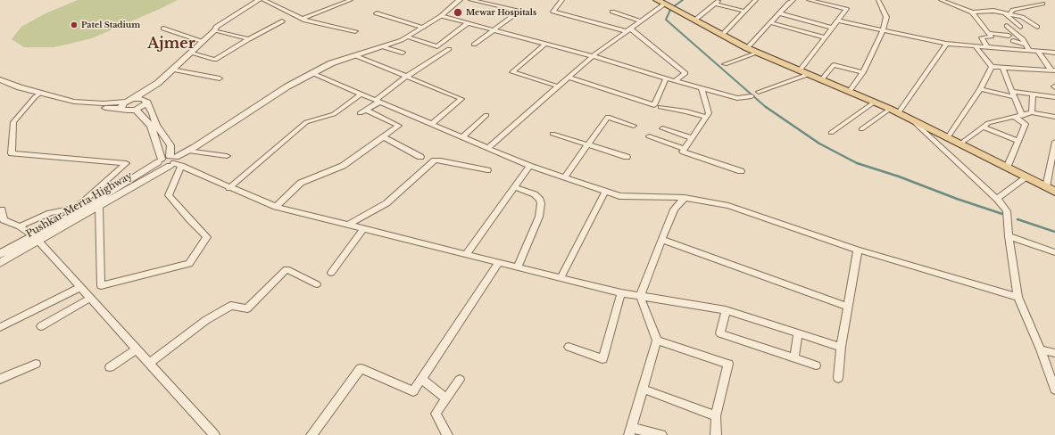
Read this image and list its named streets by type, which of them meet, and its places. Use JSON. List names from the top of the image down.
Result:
{
  "streets": {
    "street": ["Pushkar Merta Highway"]
  },
  "districts": ["Ajmer"],
  "places": ["Mewar Hospitals", "Patel Stadium"]
}
